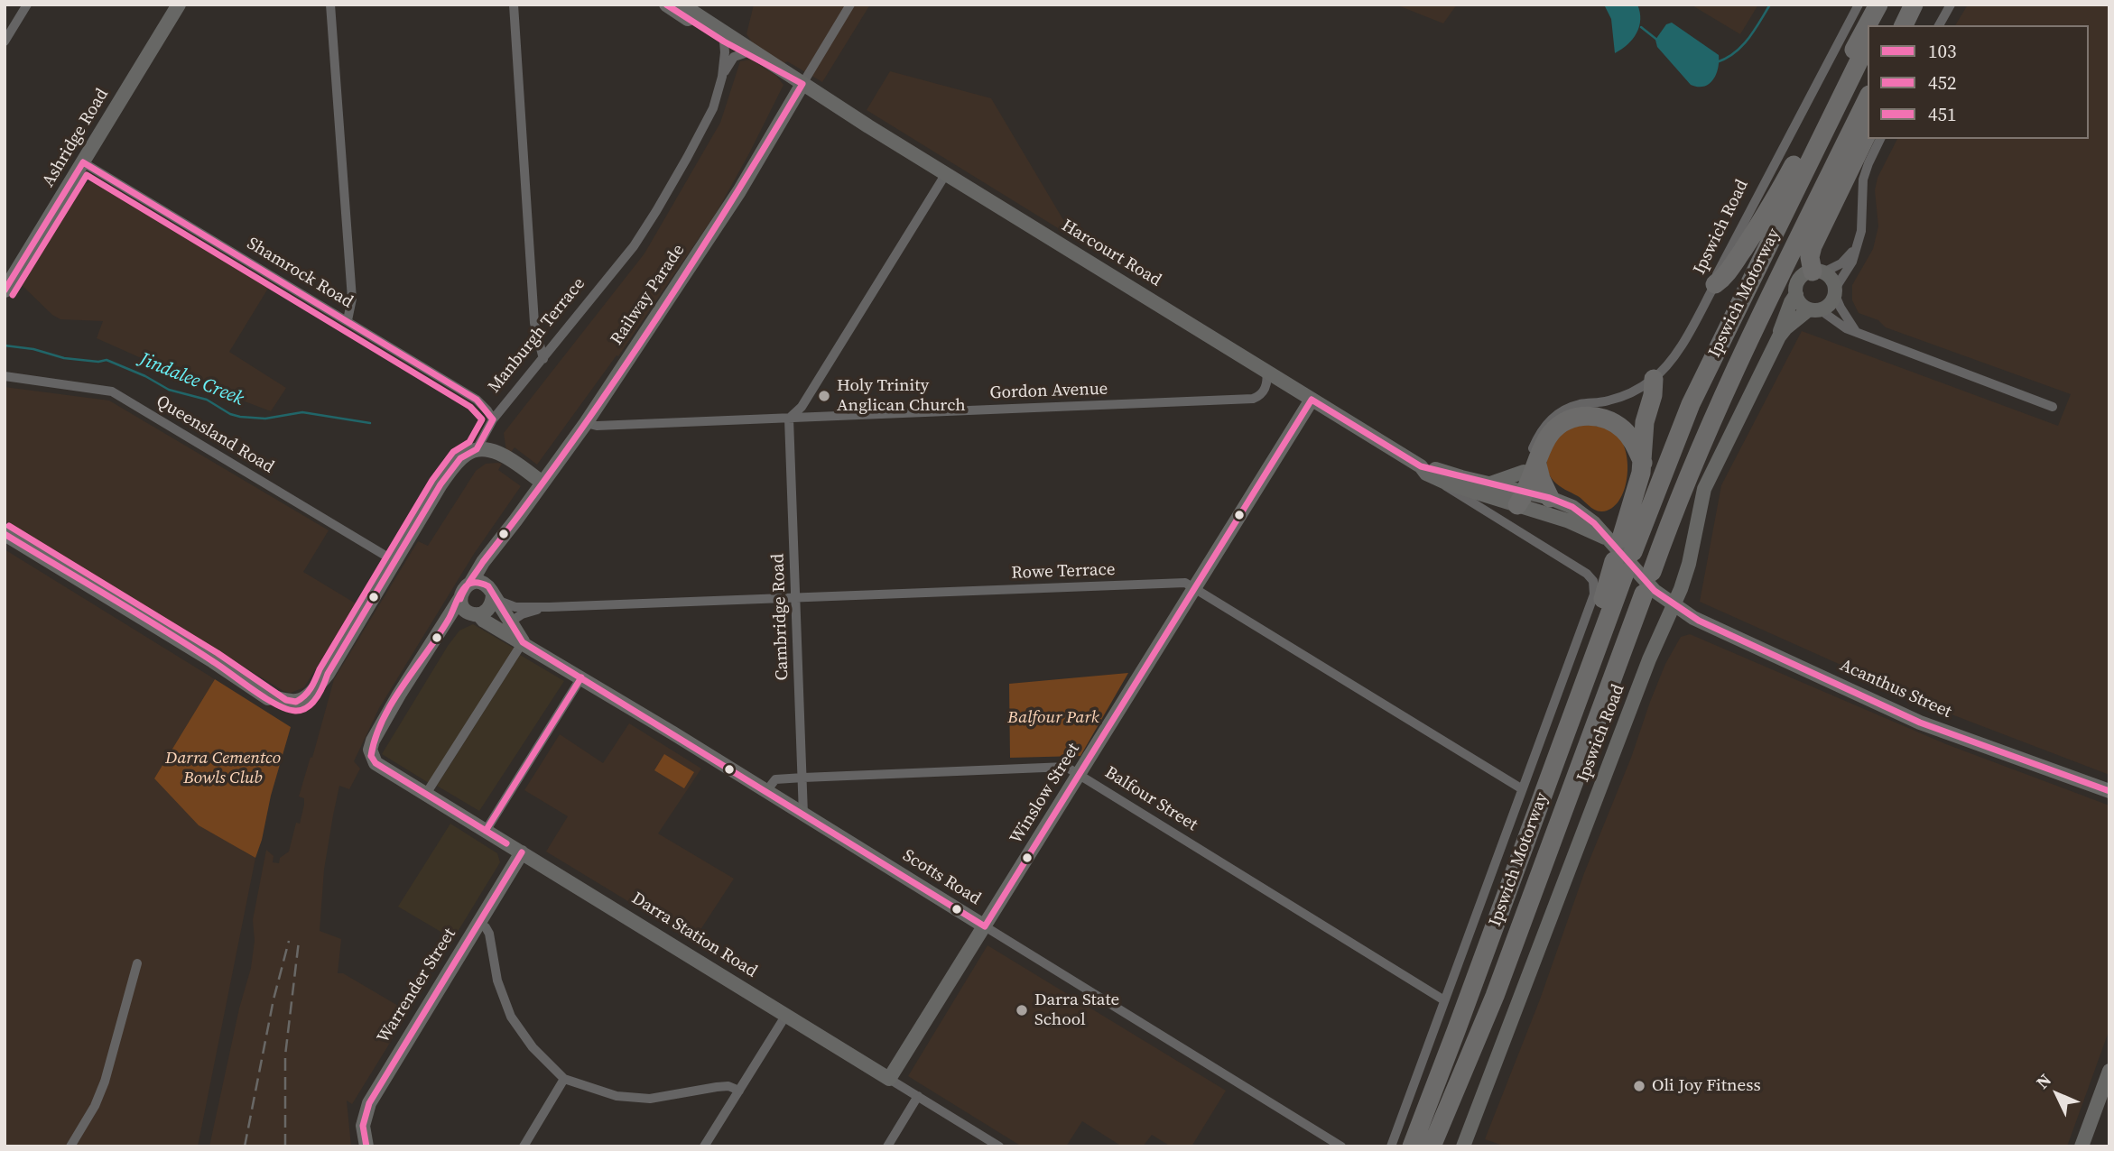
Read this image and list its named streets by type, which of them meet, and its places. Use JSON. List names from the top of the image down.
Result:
{
  "streets": {
    "highway": ["Ipswich Motorway"],
    "street": [
      "Ashridge Road",
      "Ipswich Road",
      "Harcourt Road",
      "Shamrock Road",
      "Railway Parade",
      "Manburgh Terrace",
      "Gordon Avenue",
      "Queensland Road",
      "Rowe Terrace",
      "Cambridge Road",
      "Acanthus Street",
      "Winslow Street",
      "Balfour Street",
      "Scotts Road",
      "Darra Station Road",
      "Warrender Street"
    ]
  },
  "crossings": [
    ["Ashridge Road", "Shamrock Road"],
    ["Ipswich Road", "Harcourt Road"],
    ["Ipswich Road", "Acanthus Street"],
    ["Harcourt Road", "Ipswich Motorway"],
    ["Harcourt Road", "Railway Parade"],
    ["Harcourt Road", "Manburgh Terrace"],
    ["Harcourt Road", "Gordon Avenue"],
    ["Harcourt Road", "Rowe Terrace"],
    ["Harcourt Road", "Acanthus Street"],
    ["Harcourt Road", "Winslow Street"],
    ["Shamrock Road", "Manburgh Terrace"],
    ["Railway Parade", "Gordon Avenue"],
    ["Railway Parade", "Rowe Terrace"],
    ["Railway Parade", "Scotts Road"],
    ["Manburgh Terrace", "Queensland Road"],
    ["Gordon Avenue", "Cambridge Road"],
    ["Rowe Terrace", "Cambridge Road"],
    ["Rowe Terrace", "Winslow Street"],
    ["Rowe Terrace", "Scotts Road"],
    ["Cambridge Road", "Balfour Street"],
    ["Cambridge Road", "Scotts Road"],
    ["Winslow Street", "Balfour Street"],
    ["Winslow Street", "Scotts Road"],
    ["Winslow Street", "Darra Station Road"],
    ["Balfour Street", "Scotts Road"],
    ["Darra Station Road", "Warrender Street"]
  ],
  "water": ["Jindalee Creek"],
  "parks": ["Balfour Park", "Darra Cementco Bowls Club"],
  "places": ["Holy Trinity Anglican Church", "Darra State School", "Oli Joy Fitness"],
  "lines": ["transit line 103", "transit line 452", "transit line 451"],
  "legend": ["103", "452", "451"],
  "north": "top left"
}
